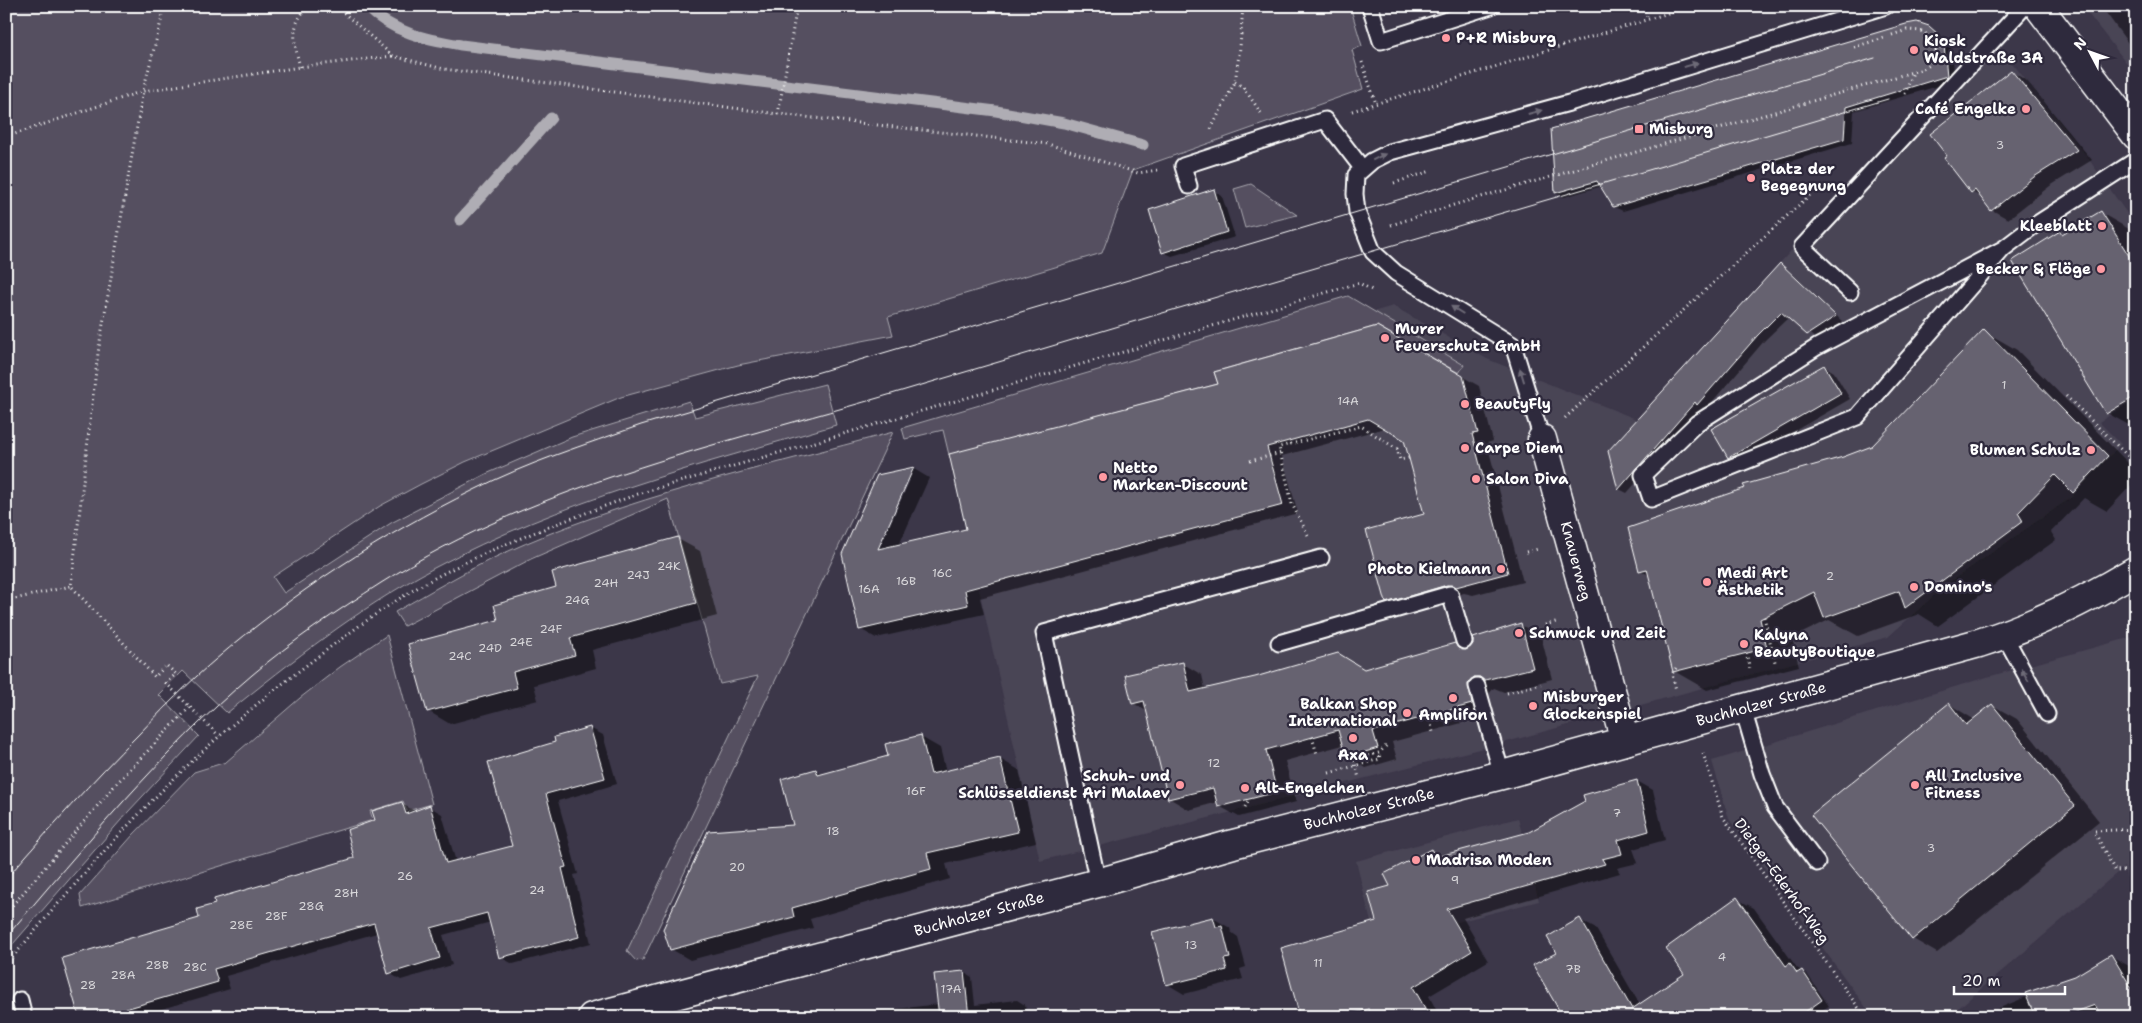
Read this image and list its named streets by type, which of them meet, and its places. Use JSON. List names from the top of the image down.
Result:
{
  "streets": {
    "main road": ["Knauerweg", "Buchholzer Straße"],
    "path": ["Dietger-Ederhof-Weg"]
  },
  "crossings": [
    ["Knauerweg", "Buchholzer Straße"]
  ],
  "places": {
    "other": [
      "P+R Misburg",
      "Kiosk Waldstraße 3A",
      "Café Engelke",
      "Platz der Begegnung",
      "Kleeblatt",
      "Becker & Flöge",
      "Murer Feuerschutz GmbH",
      "BeautyFly",
      "Carpe Diem",
      "Blumen Schulz",
      "Netto Marken-Discount",
      "Salon Diva",
      "Photo Kielmann",
      "Medi Art Ästhetik",
      "Domino's",
      "Schmuck und Zeit",
      "Kalyna BeautyBoutique",
      "Amplifon",
      "Misburger Glockenspiel",
      "Balkan Shop International",
      "Axa",
      "Schuh- und Schlüsseldienst Ari Malaev",
      "All Inclusive Fitness",
      "Alt-Engelchen",
      "Madrisa Moden"
    ],
    "transit": ["Misburg"]
  },
  "house_numbers": [
    "3",
    "1",
    "14A",
    "24K",
    "16C",
    "24J",
    "2",
    "16B",
    "24H",
    "16A",
    "24G",
    "24F",
    "24E",
    "24D",
    "24C",
    "12",
    "16F",
    "7",
    "18",
    "3",
    "20",
    "26",
    "9",
    "24",
    "28H",
    "28G",
    "28F",
    "28E",
    "13",
    "4",
    "11",
    "28B",
    "28C",
    "7B",
    "28A",
    "28",
    "17A"
  ],
  "scale_bar": "20 m",
  "north": "top left"
}
